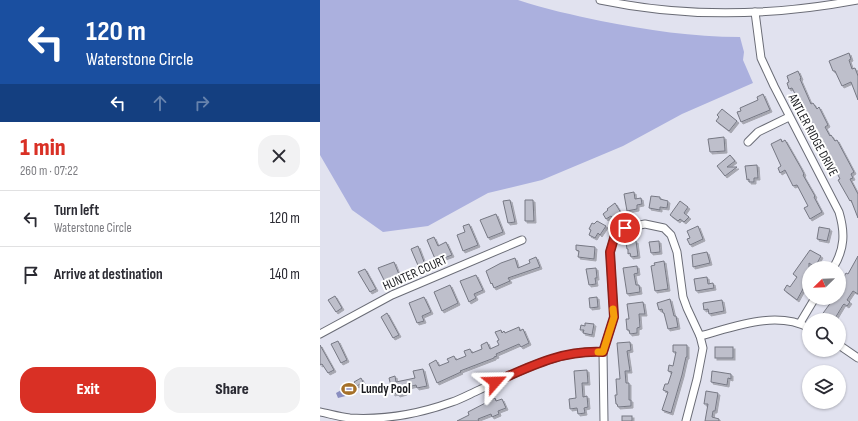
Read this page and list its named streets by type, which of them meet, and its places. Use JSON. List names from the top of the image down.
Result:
{
  "streets": {
    "street": ["ANTLER RIDGE DRIVE", "HUNTER COURT"]
  },
  "places": {
    "sports": ["Lundy Pool"]
  },
  "north": "bottom left",
  "page": {
    "turn": ["120 m", "Waterstone Circle"],
    "heading": ["1 min", "260 m · 07:22"],
    "list": [
      {
        "name": "Turn left",
        "note": "Waterstone Circle",
        "value": "120 m"
      },
      {
        "name": "Arrive at destination",
        "value": "140 m"
      }
    ],
    "buttons": ["Exit", "Share"]
  }
}
